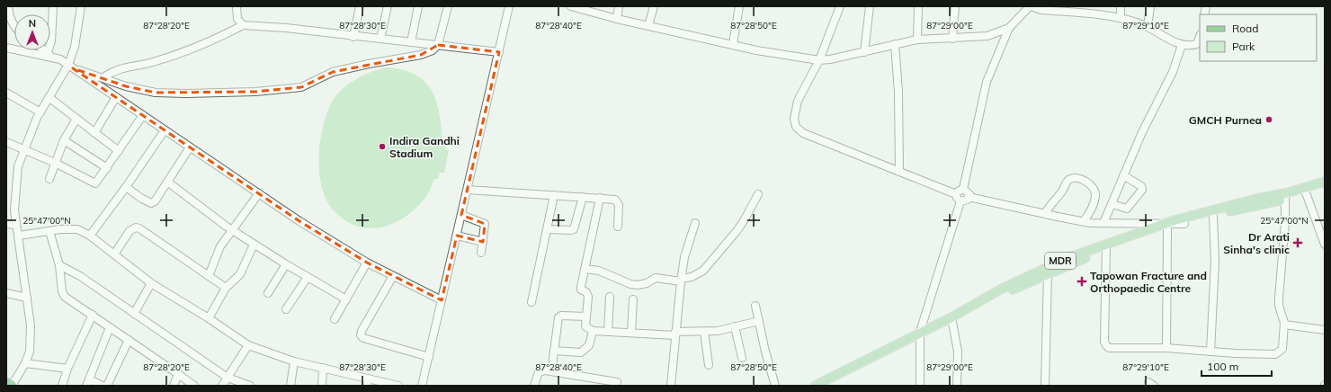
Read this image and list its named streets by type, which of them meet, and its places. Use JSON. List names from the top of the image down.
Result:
{
  "streets": {
    "main road": ["MDR"]
  },
  "places": {
    "other": ["GMCH Purnea", "Indira Gandhi Stadium"],
    "health": ["Dr Arati Sinha's clinic", "Tapowan Fracture and Orthopaedic Centre"]
  },
  "legend": ["Road", "Park"],
  "scale_bar": "100 m",
  "north": "top",
  "coordinates": [
    "87°28'20\"E",
    "87°28'30\"E",
    "87°28'40\"E",
    "87°28'50\"E",
    "87°29'00\"E",
    "87°29'10\"E",
    "25°47'00\"N"
  ]
}
